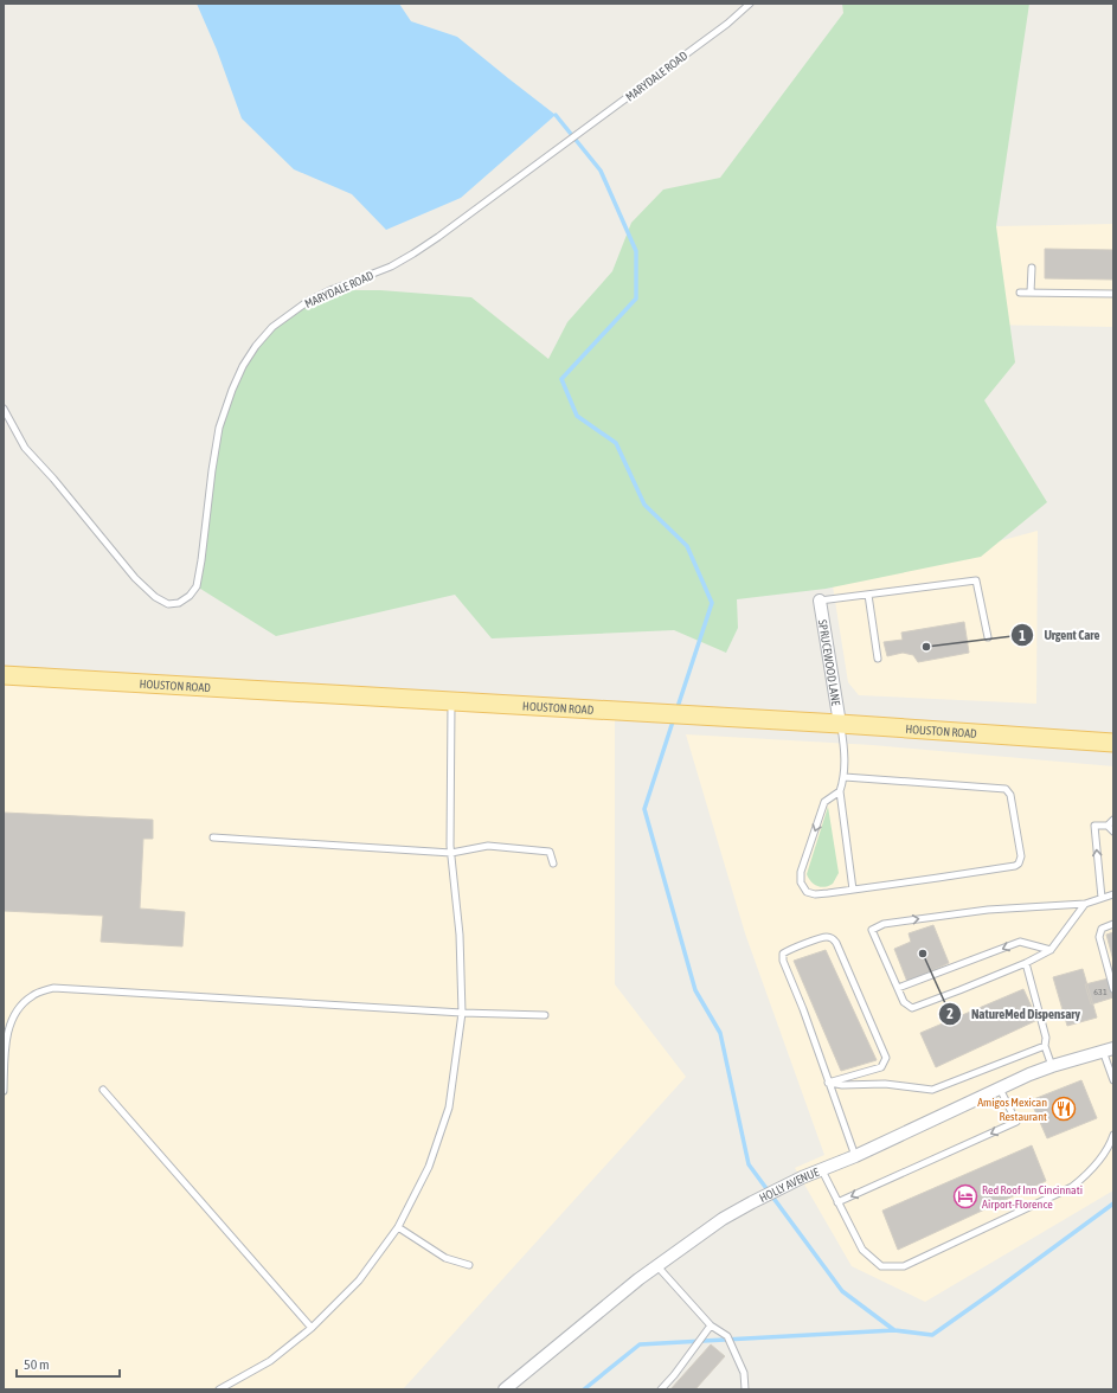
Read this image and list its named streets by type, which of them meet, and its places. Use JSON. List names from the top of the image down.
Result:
{
  "streets": {
    "main road": ["HOUSTON ROAD"],
    "street": ["SPRUCEWOOD LANE", "HOLLY AVENUE"],
    "lane": ["MARYDALE ROAD"]
  },
  "crossings": [
    ["SPRUCEWOOD LANE", "HOUSTON ROAD"]
  ],
  "places": {
    "other": ["Urgent Care", "NatureMed Dispensary"],
    "restaurant": ["Amigos Mexican Restaurant"],
    "hotel": ["Red Roof Inn Cincinnati Airport-Florence"]
  },
  "house_numbers": ["631"],
  "scale_bar": "50 m"
}
